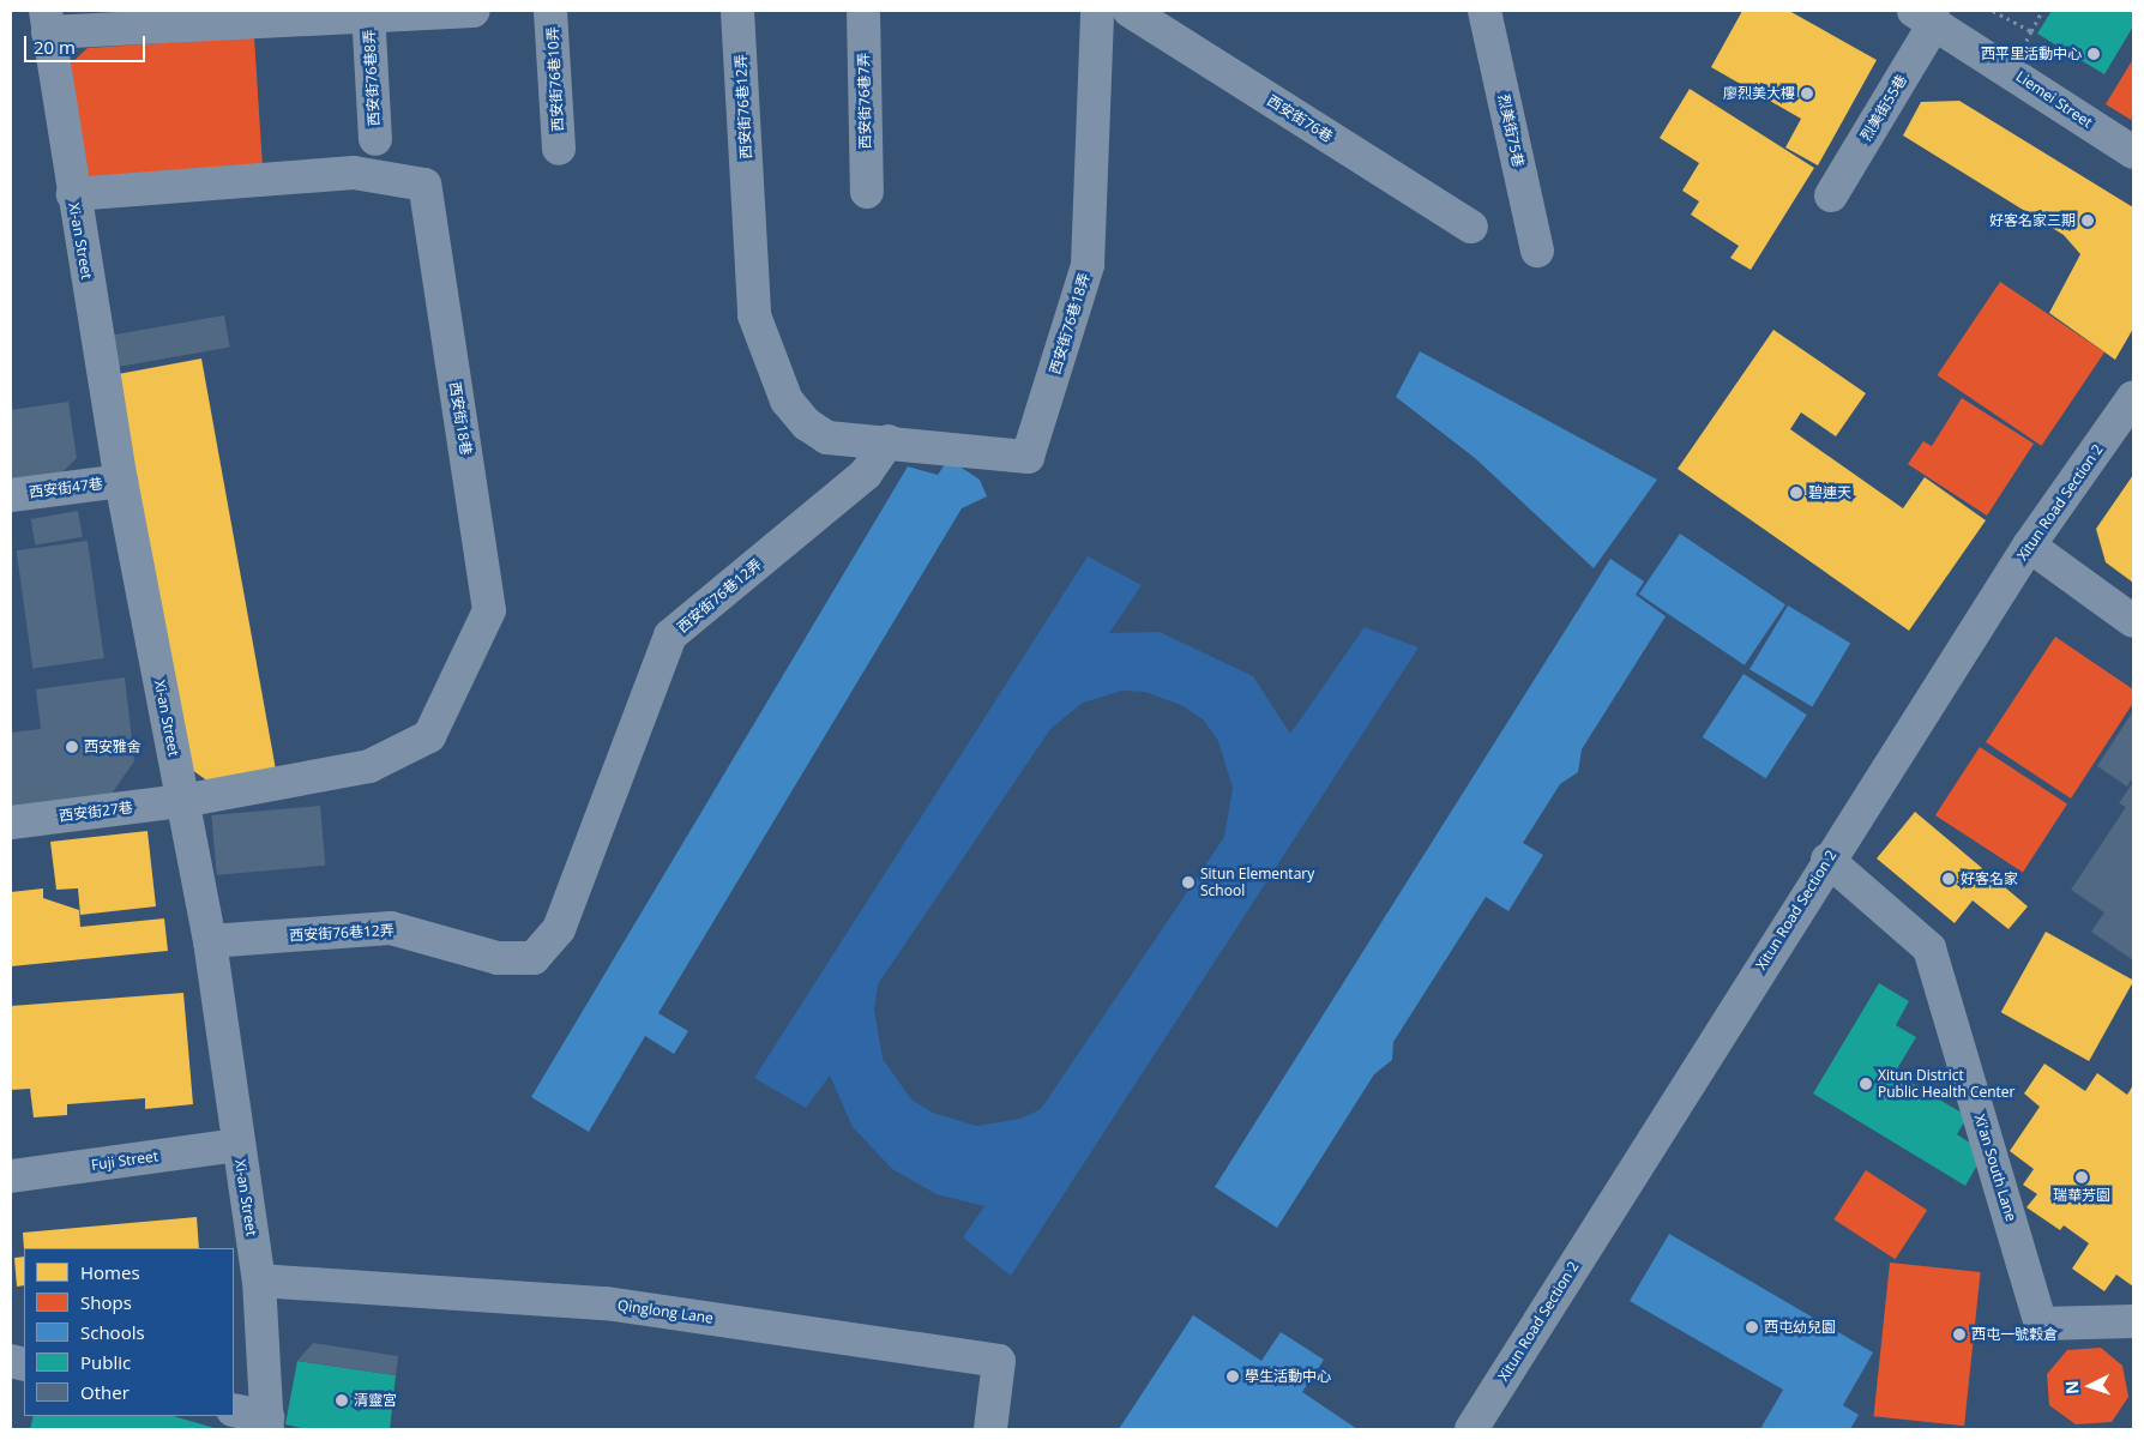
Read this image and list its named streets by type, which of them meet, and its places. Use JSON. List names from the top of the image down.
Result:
{
  "streets": {
    "street": [
      "西安街76巷8弄",
      "西安街76巷10弄",
      "Liemei Street",
      "西安街76巷7弄",
      "西安街76巷12弄",
      "烈美街55巷",
      "西安街76巷",
      "烈美街75巷",
      "Xi-an Street",
      "西安街76巷18弄",
      "西安街18巷",
      "西安街47巷",
      "Xitun Road Section 2",
      "西安街27巷",
      "Fuji Street",
      "Xi'an South Lane",
      "Qinglong Lane"
    ]
  },
  "crossings": [
    ["Liemei Street", "烈美街55巷"],
    ["西安街76巷12弄", "Xi-an Street"],
    ["西安街76巷12弄", "西安街76巷18弄"],
    ["Xi-an Street", "西安街18巷"],
    ["Xi-an Street", "西安街47巷"],
    ["Xi-an Street", "西安街27巷"],
    ["Xi-an Street", "Fuji Street"],
    ["Xi-an Street", "Qinglong Lane"],
    ["西安街18巷", "西安街27巷"],
    ["Xitun Road Section 2", "Xi'an South Lane"]
  ],
  "places": [
    "西平里活動中心",
    "廖烈美大樓",
    "好客名家三期",
    "碧連天",
    "西安雅舍",
    "好客名家",
    "Situn Elementary School",
    "Xitun District Public Health Center",
    "瑞華芳園",
    "西屯幼兒園",
    "西屯一號穀倉",
    "學生活動中心",
    "清靈宮"
  ],
  "legend": [
    "Homes",
    "Shops",
    "Schools",
    "Public",
    "Other"
  ],
  "scale_bar": "20 m",
  "north": "left"
}
